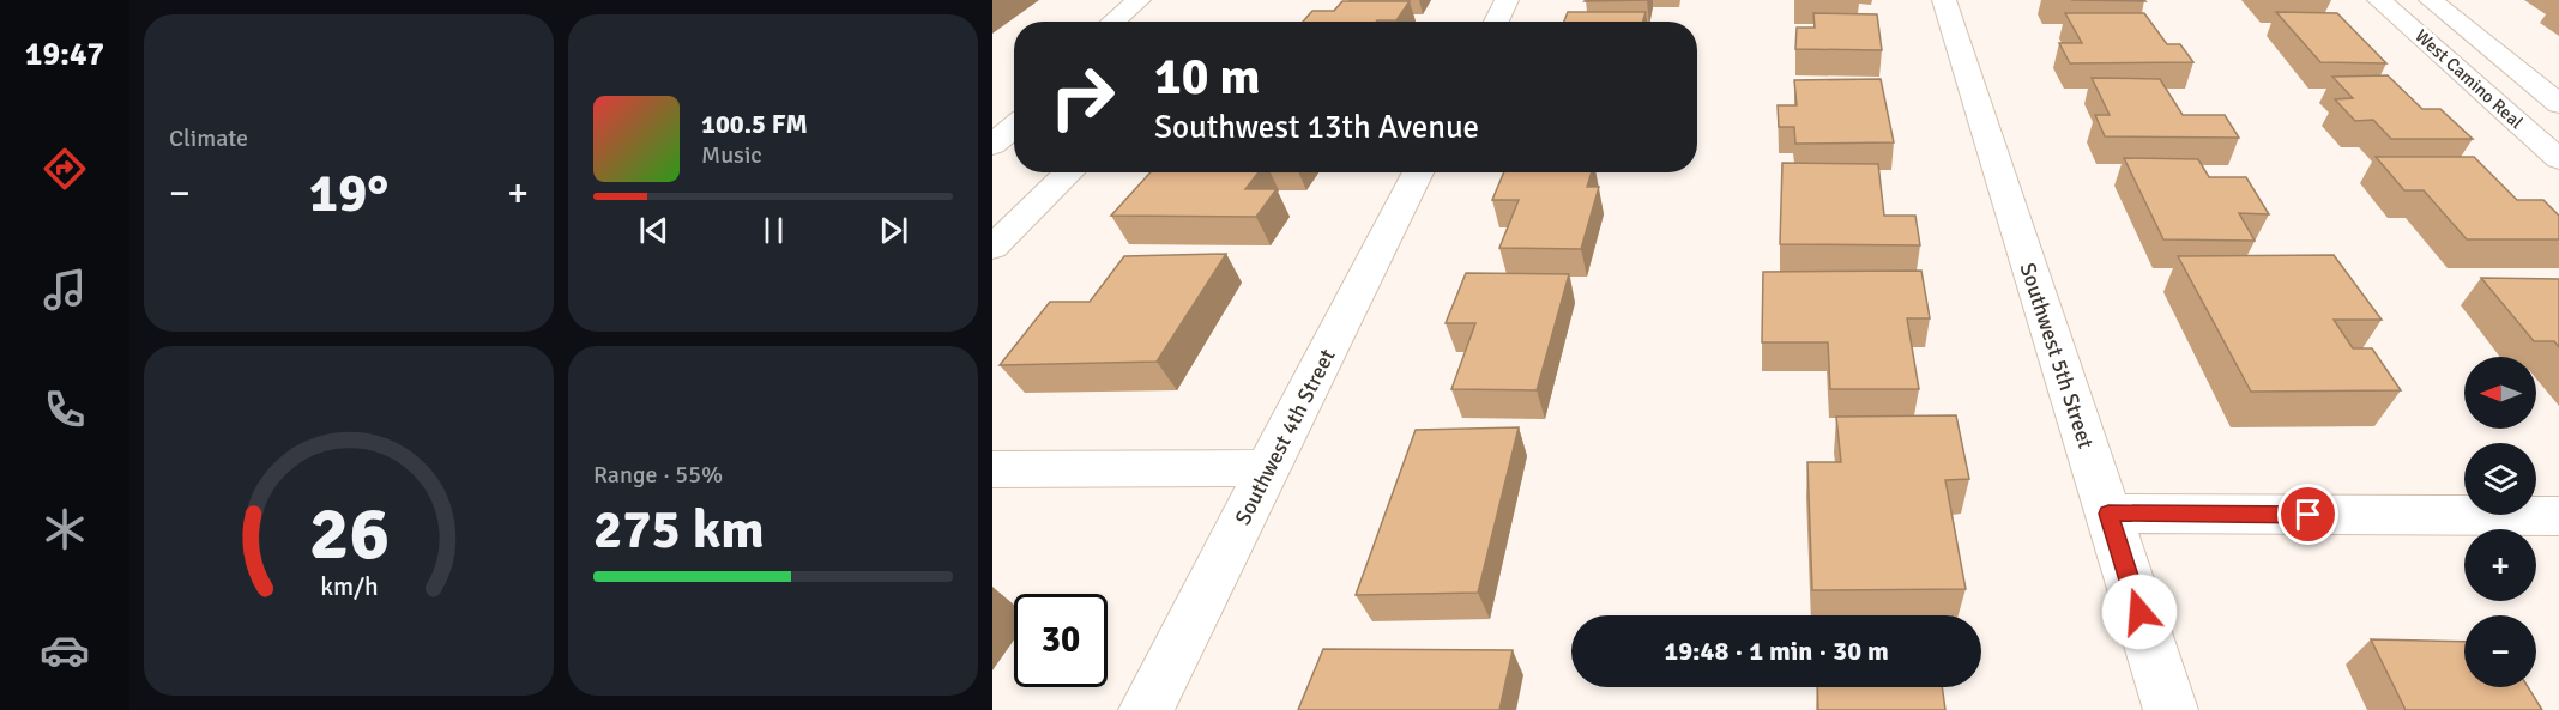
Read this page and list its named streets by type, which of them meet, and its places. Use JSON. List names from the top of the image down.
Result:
{
  "streets": {
    "street": ["West Camino Real", "Southwest 5th Street", "Southwest 4th Street"]
  },
  "north": "left",
  "page": {
    "tabs": "19:47",
    "tile": [
      "Climate",
      ["Range · 55%", "275 km"]
    ],
    "turn": ["10 m", "Southwest 13th Avenue"],
    "song": ["100.5 FM", "Music"],
    "heat": ["−", "19°", "+"],
    "map_buttons": ["+", "−"],
    "limit": "30",
    "trip": "19:48 · 1 min · 30 m",
    "gauge": ["26", "km/h"]
  }
}
